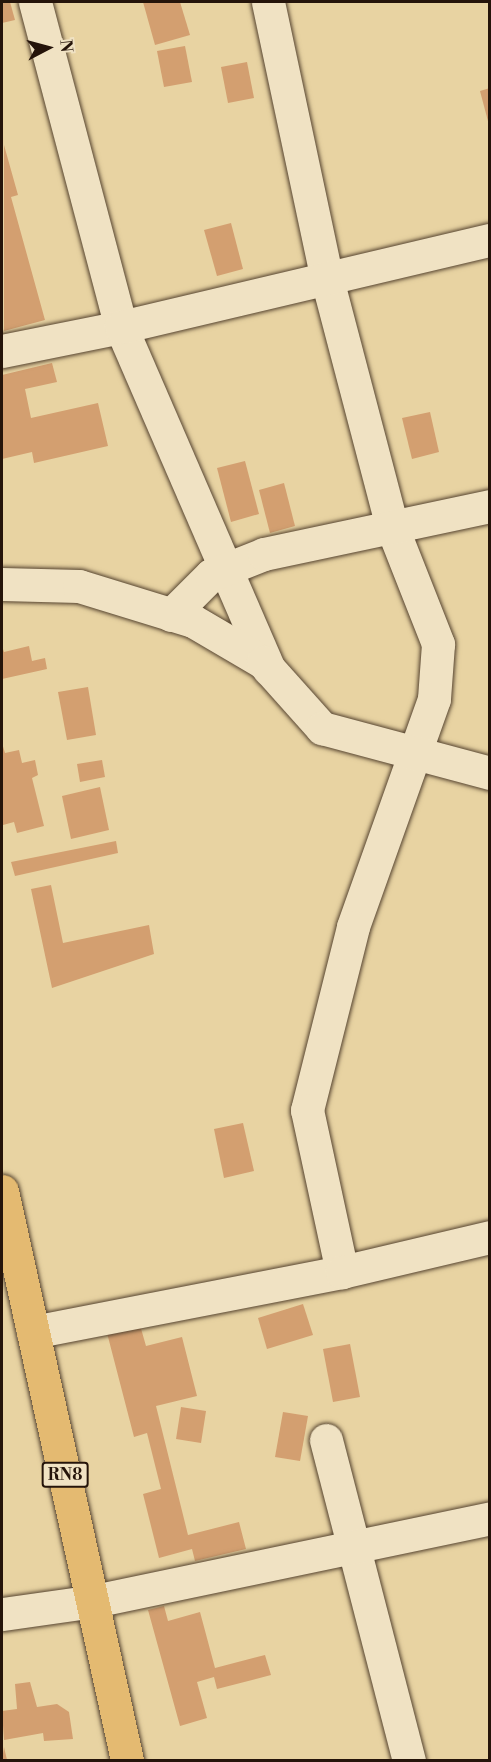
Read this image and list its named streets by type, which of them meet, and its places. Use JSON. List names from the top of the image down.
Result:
{
  "streets": {
    "main road": ["RN8"]
  },
  "north": "right"
}
